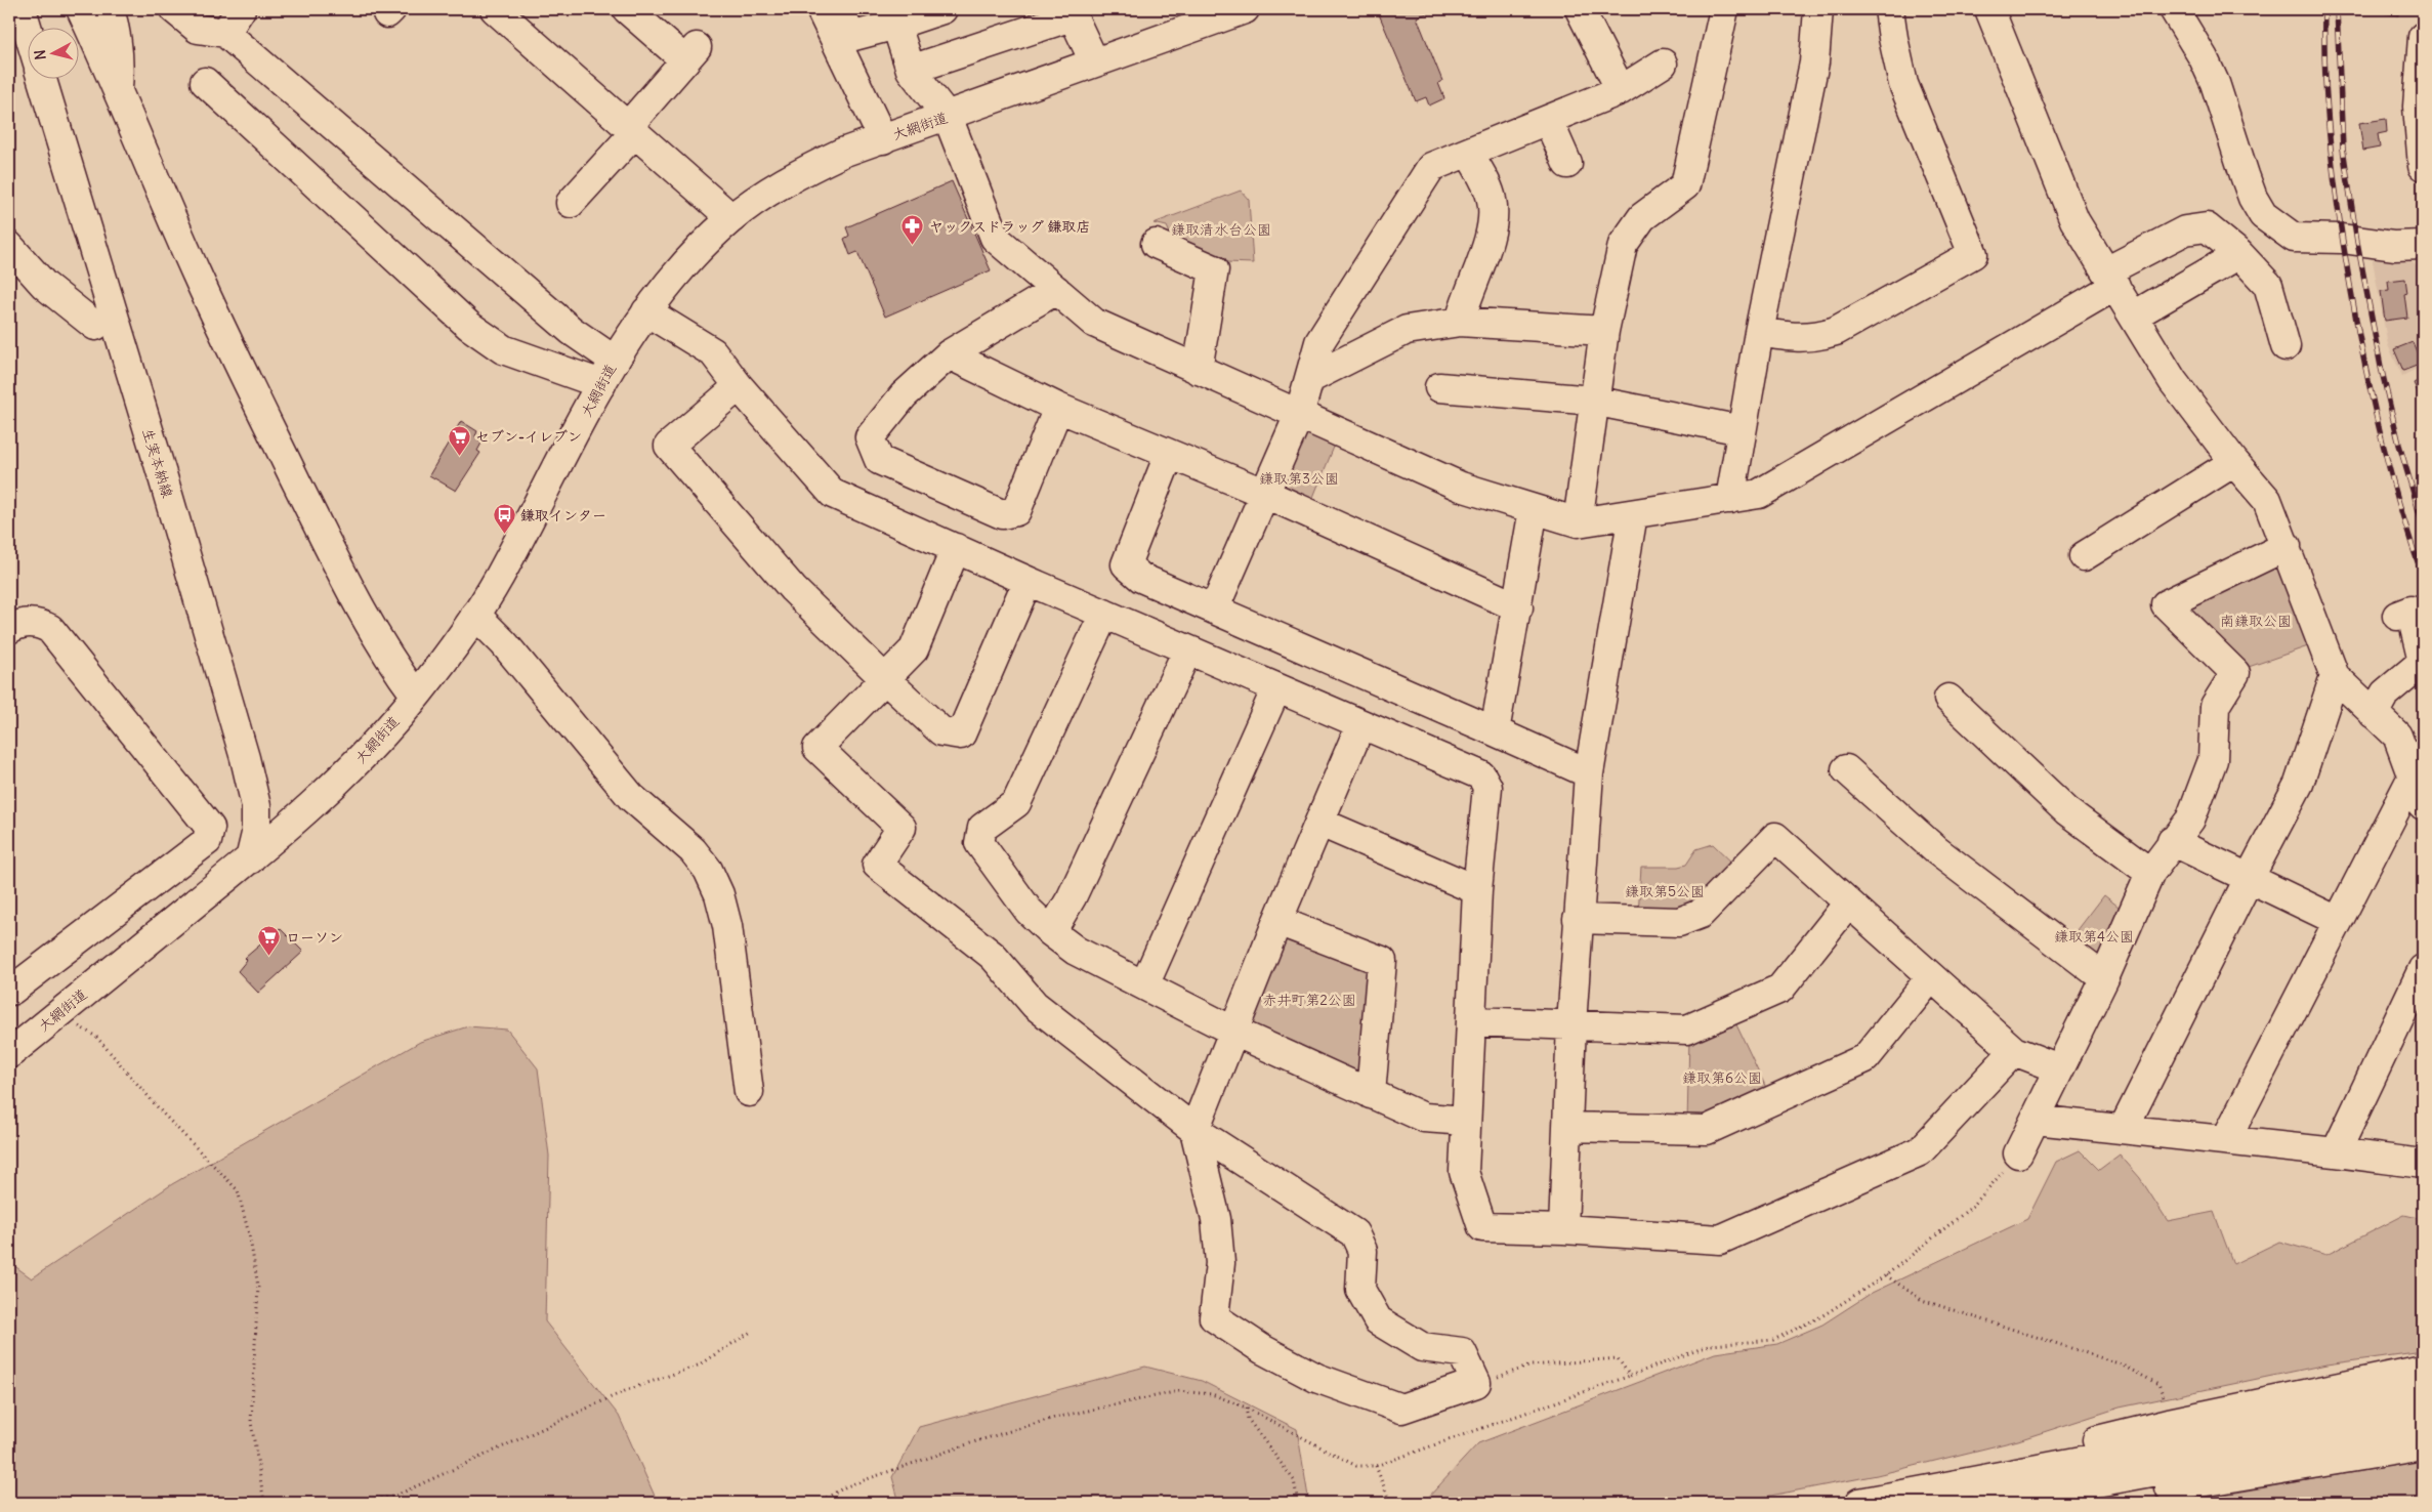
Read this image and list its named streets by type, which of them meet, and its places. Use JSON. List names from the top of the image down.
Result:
{
  "streets": {
    "street": ["大網街道", "生実本納線"]
  },
  "crossings": [
    ["大網街道", "生実本納線"]
  ],
  "parks": [
    "鎌取清水台公園",
    "鎌取第3公園",
    "南鎌取公園",
    "鎌取第5公園",
    "鎌取第4公園",
    "赤井町第2公園",
    "鎌取第6公園"
  ],
  "places": {
    "pharmacy": ["ヤックスドラッグ 鎌取店"],
    "supermarket": ["セブン-イレブン", "ローソン"],
    "bus stop": ["鎌取インター"]
  },
  "north": "left"
}
